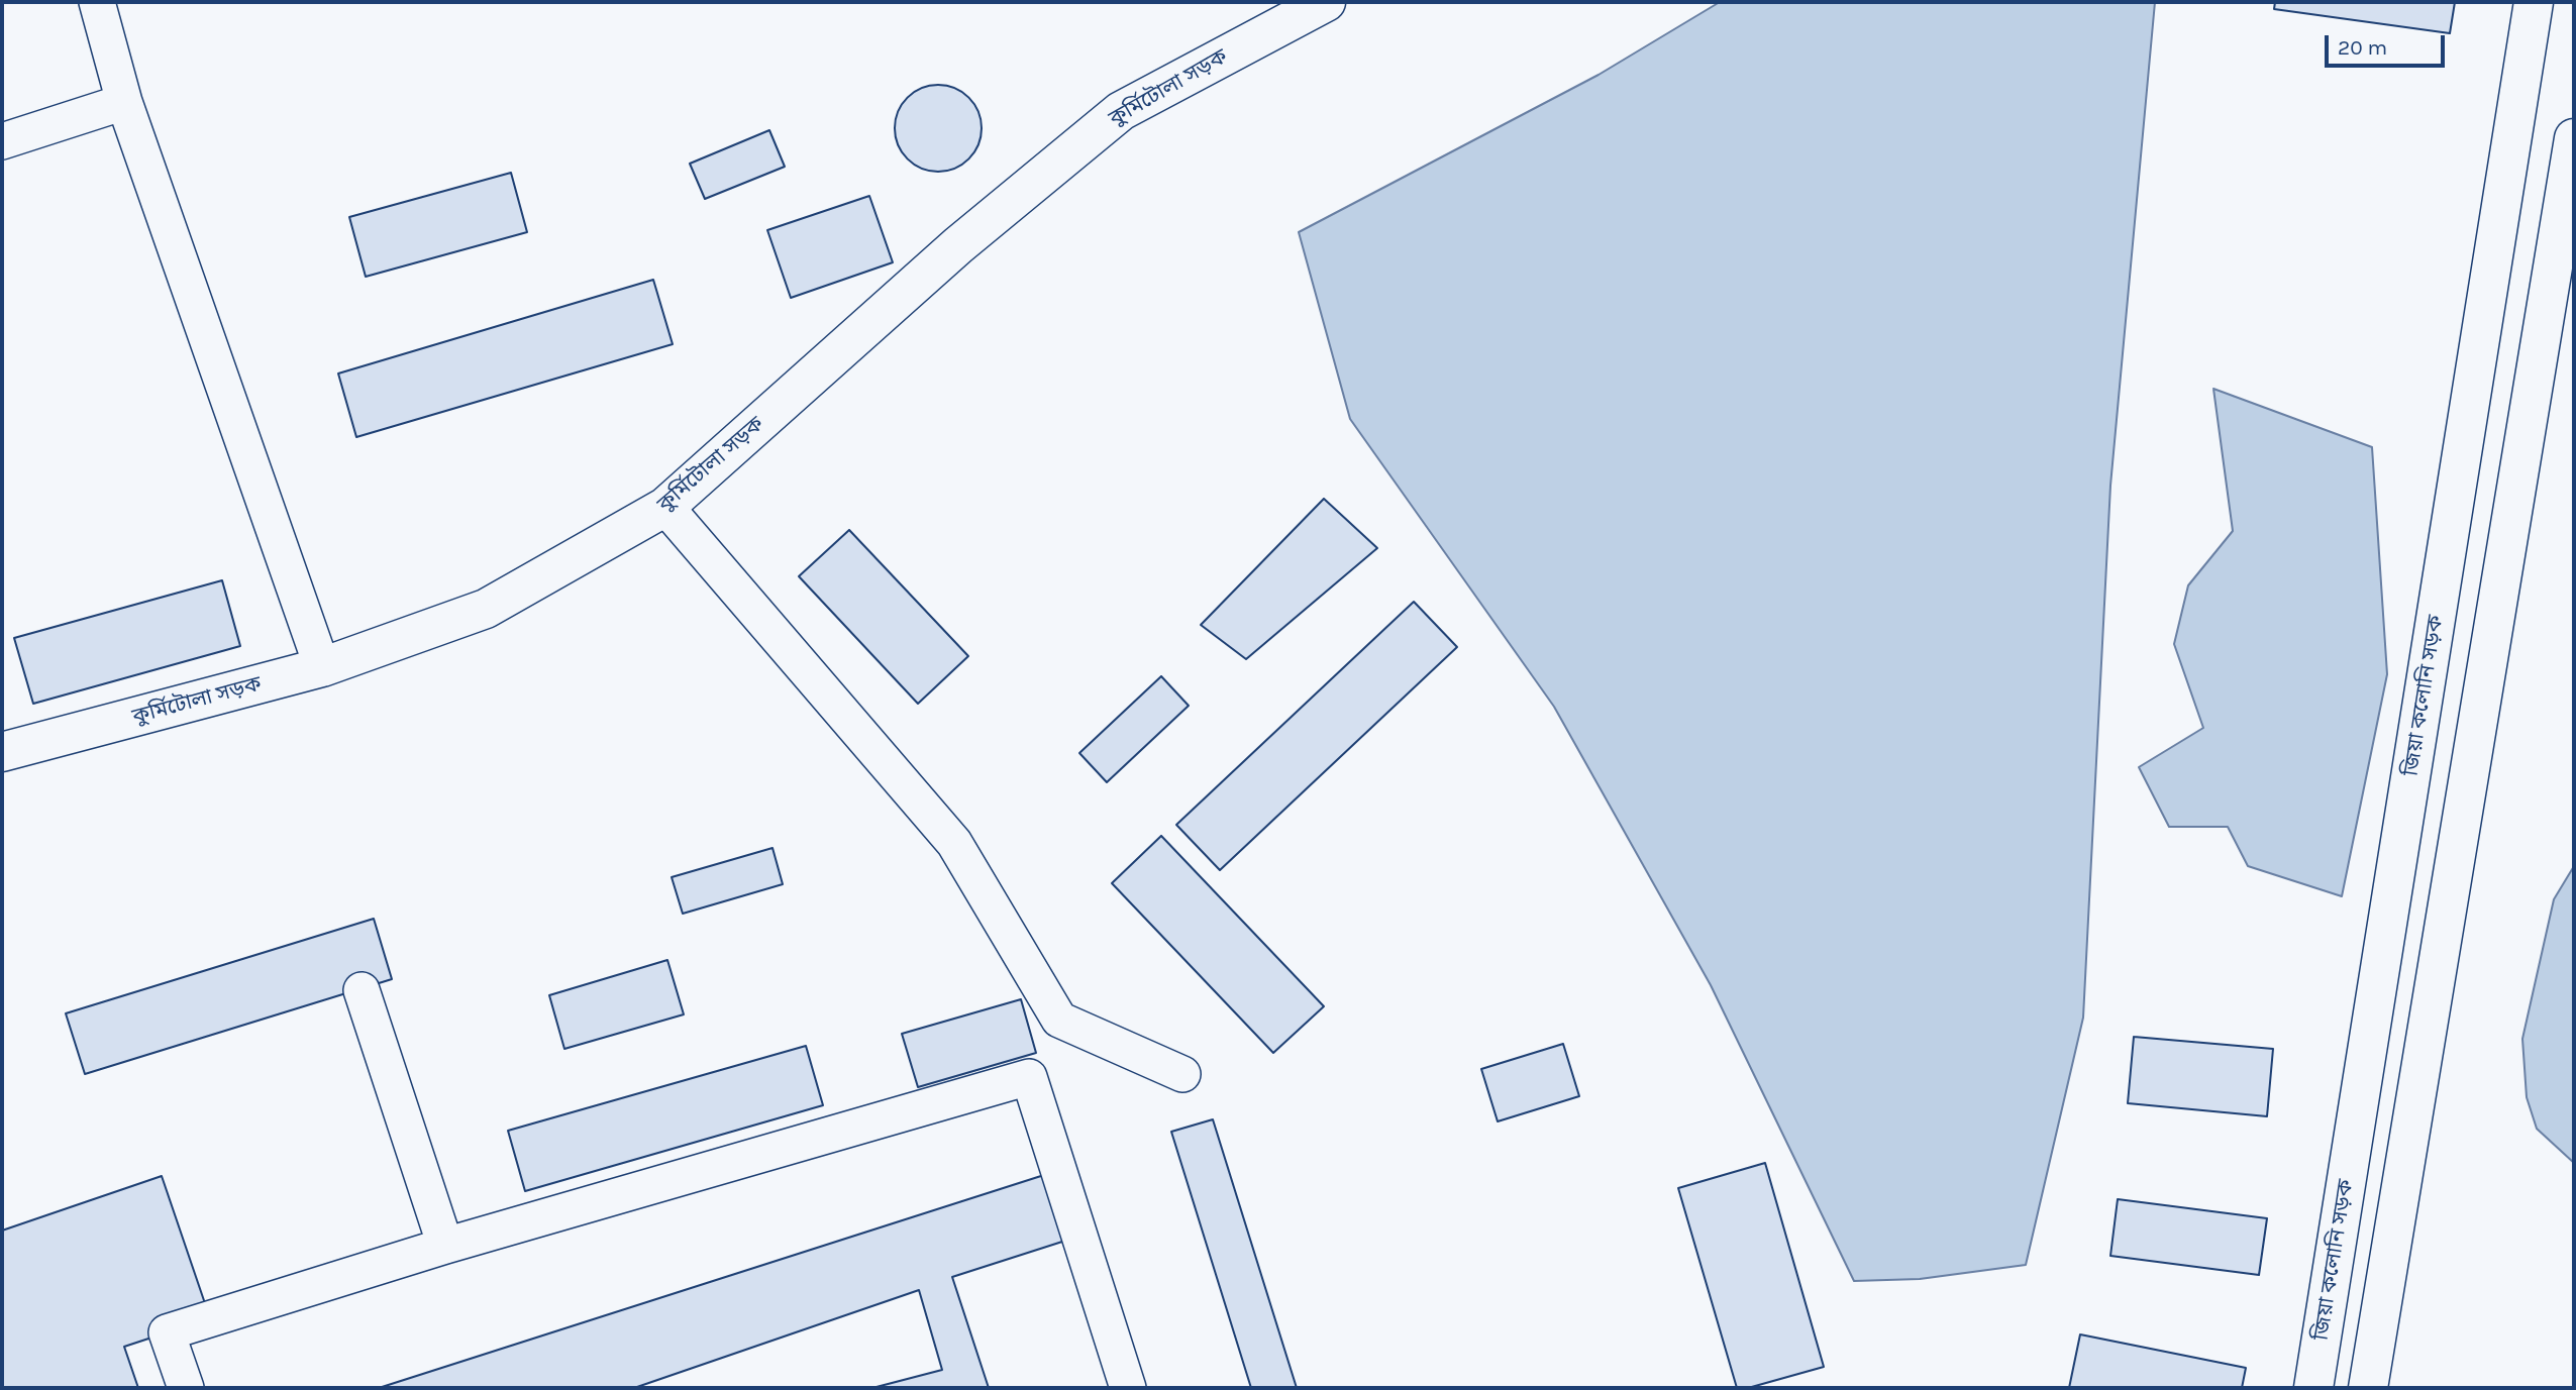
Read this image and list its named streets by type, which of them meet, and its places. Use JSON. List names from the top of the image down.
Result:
{
  "streets": {
    "main road": ["কুর্মিটোলা সড়ক", "জিয়া কলোনি সড়ক"]
  },
  "scale_bar": "20 m"
}
